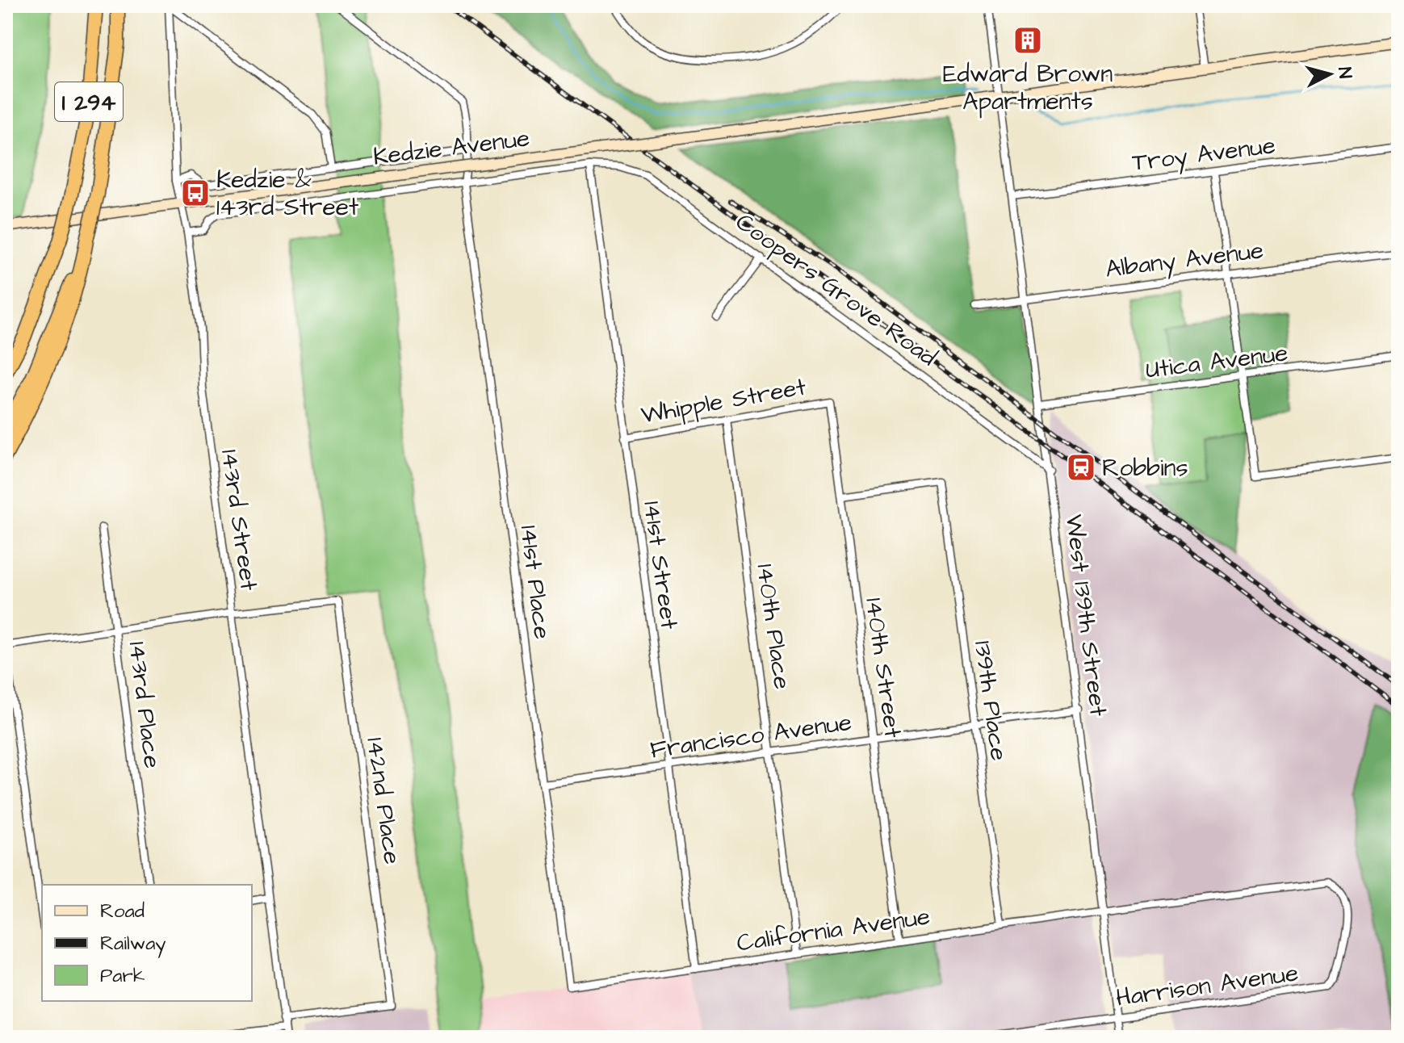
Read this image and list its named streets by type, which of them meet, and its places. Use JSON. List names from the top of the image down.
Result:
{
  "streets": {
    "highway": ["I 294"],
    "main road": ["Kedzie Avenue"],
    "street": [
      "Troy Avenue",
      "Albany Avenue",
      "Coopers Grove Road",
      "Utica Avenue",
      "Whipple Street",
      "143rd Street",
      "141st Street",
      "141st Place",
      "West 139th Street",
      "140th Place",
      "140th Street",
      "139th Place",
      "143rd Place",
      "Francisco Avenue",
      "142nd Place",
      "California Avenue",
      "Harrison Avenue"
    ]
  },
  "crossings": [
    ["Kedzie Avenue", "143rd Street"],
    ["Kedzie Avenue", "West 139th Street"],
    ["Troy Avenue", "West 139th Street"],
    ["Albany Avenue", "West 139th Street"],
    ["Coopers Grove Road", "143rd Street"],
    ["Coopers Grove Road", "141st Street"],
    ["Coopers Grove Road", "141st Place"],
    ["Coopers Grove Road", "West 139th Street"],
    ["Utica Avenue", "West 139th Street"],
    ["Whipple Street", "141st Street"],
    ["Whipple Street", "140th Place"],
    ["Whipple Street", "140th Street"],
    ["143rd Street", "142nd Place"],
    ["141st Street", "Francisco Avenue"],
    ["141st Street", "California Avenue"],
    ["141st Place", "Francisco Avenue"],
    ["141st Place", "California Avenue"],
    ["West 139th Street", "Francisco Avenue"],
    ["West 139th Street", "California Avenue"],
    ["West 139th Street", "Harrison Avenue"],
    ["140th Place", "Francisco Avenue"],
    ["140th Place", "California Avenue"],
    ["140th Street", "139th Place"],
    ["140th Street", "Francisco Avenue"],
    ["140th Street", "California Avenue"],
    ["139th Place", "Francisco Avenue"],
    ["139th Place", "California Avenue"],
    ["California Avenue", "Harrison Avenue"]
  ],
  "places": {
    "building": ["Edward Brown Apartments"],
    "bus stop": ["Kedzie & 143rd Street"],
    "station": ["Robbins"]
  },
  "legend": ["Road", "Railway", "Park"],
  "north": "right"
}
